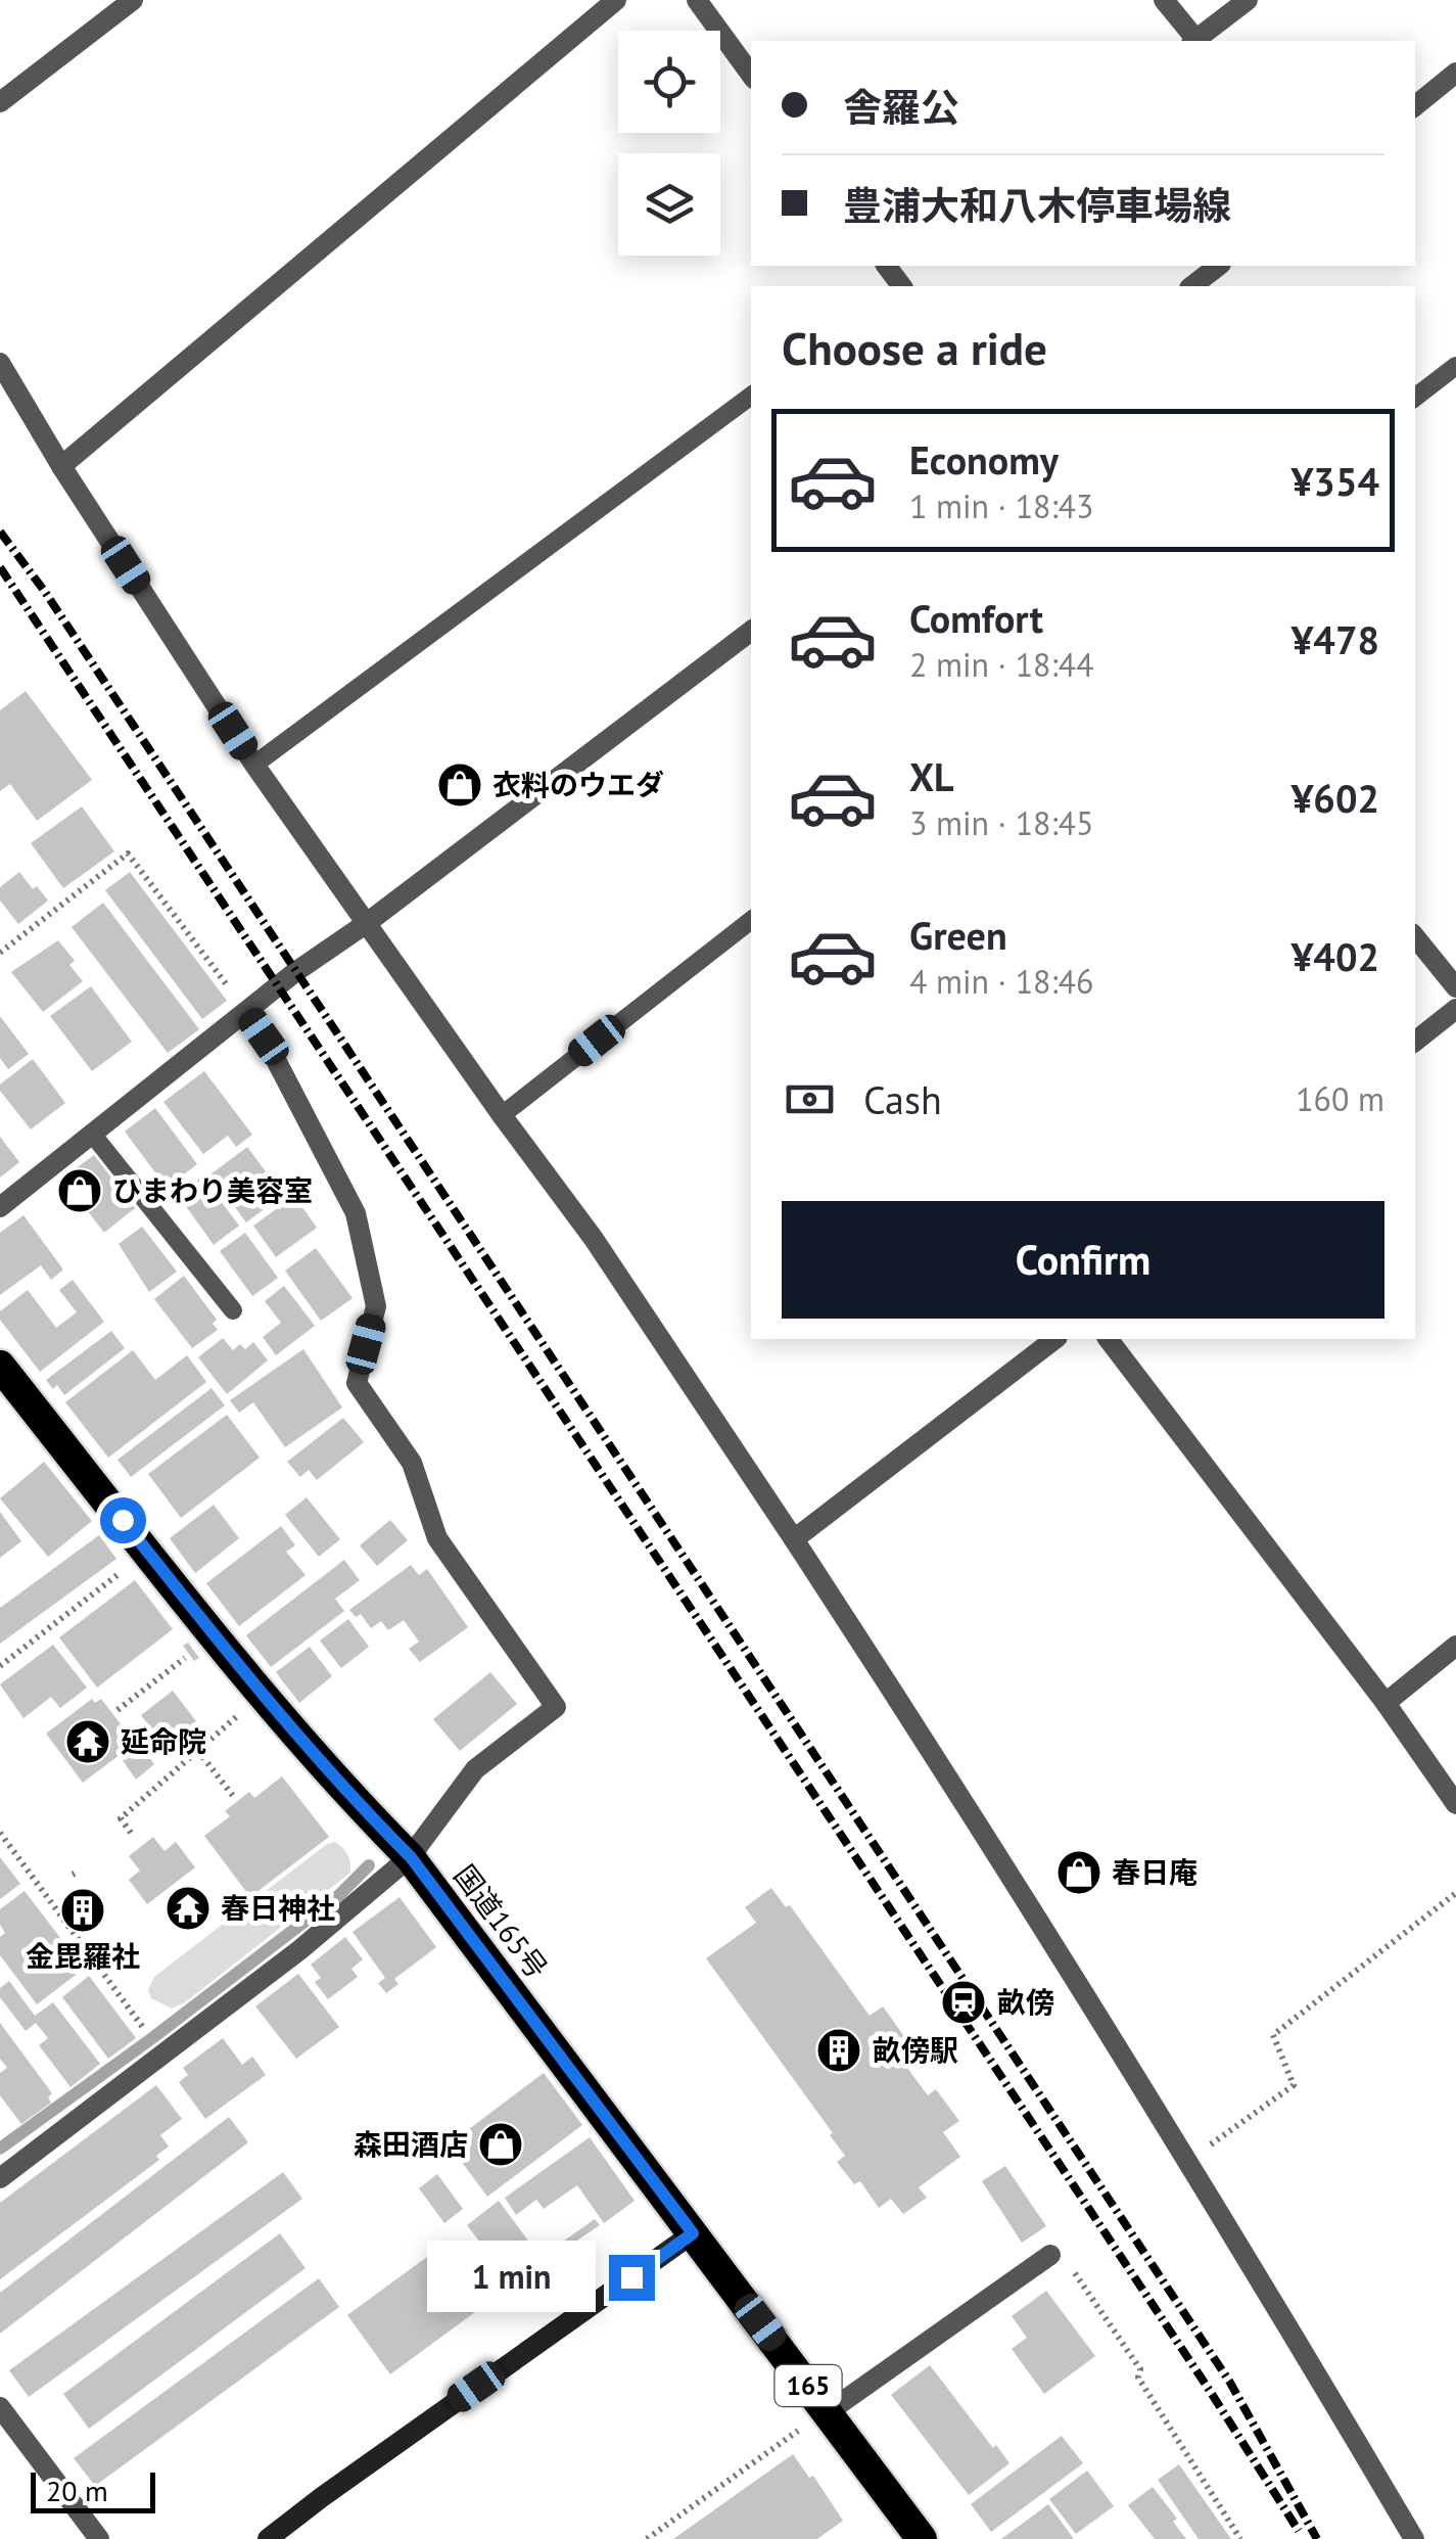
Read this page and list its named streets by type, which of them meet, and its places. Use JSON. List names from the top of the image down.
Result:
{
  "streets": {
    "highway": ["国道165号", "165"]
  },
  "places": {
    "shop": [
      "衣料のウエダ",
      "ひまわり美容室",
      "春日庵",
      "森田酒店"
    ],
    "temple": ["延命院", "春日神社"],
    "building": ["金毘羅社", "畝傍駅"],
    "station": ["畝傍"]
  },
  "scale_bar": "20 m",
  "page": {
    "banner": ["舎羅公", "豊浦大和八木停車場線"],
    "heading": "Choose a ride",
    "list": [
      {
        "name": "Economy",
        "note": "1 min · 18:43",
        "value": "¥354"
      },
      {
        "name": "Comfort",
        "note": "2 min · 18:44",
        "value": "¥478"
      },
      {
        "name": "XL",
        "note": "3 min · 18:45",
        "value": "¥602"
      },
      {
        "name": "Green",
        "note": "4 min · 18:46",
        "value": "¥402"
      }
    ],
    "pay": ["Cash", "160 m"],
    "buttons": "Confirm",
    "bubble": "1 min",
    "scale": "20 m"
  }
}
